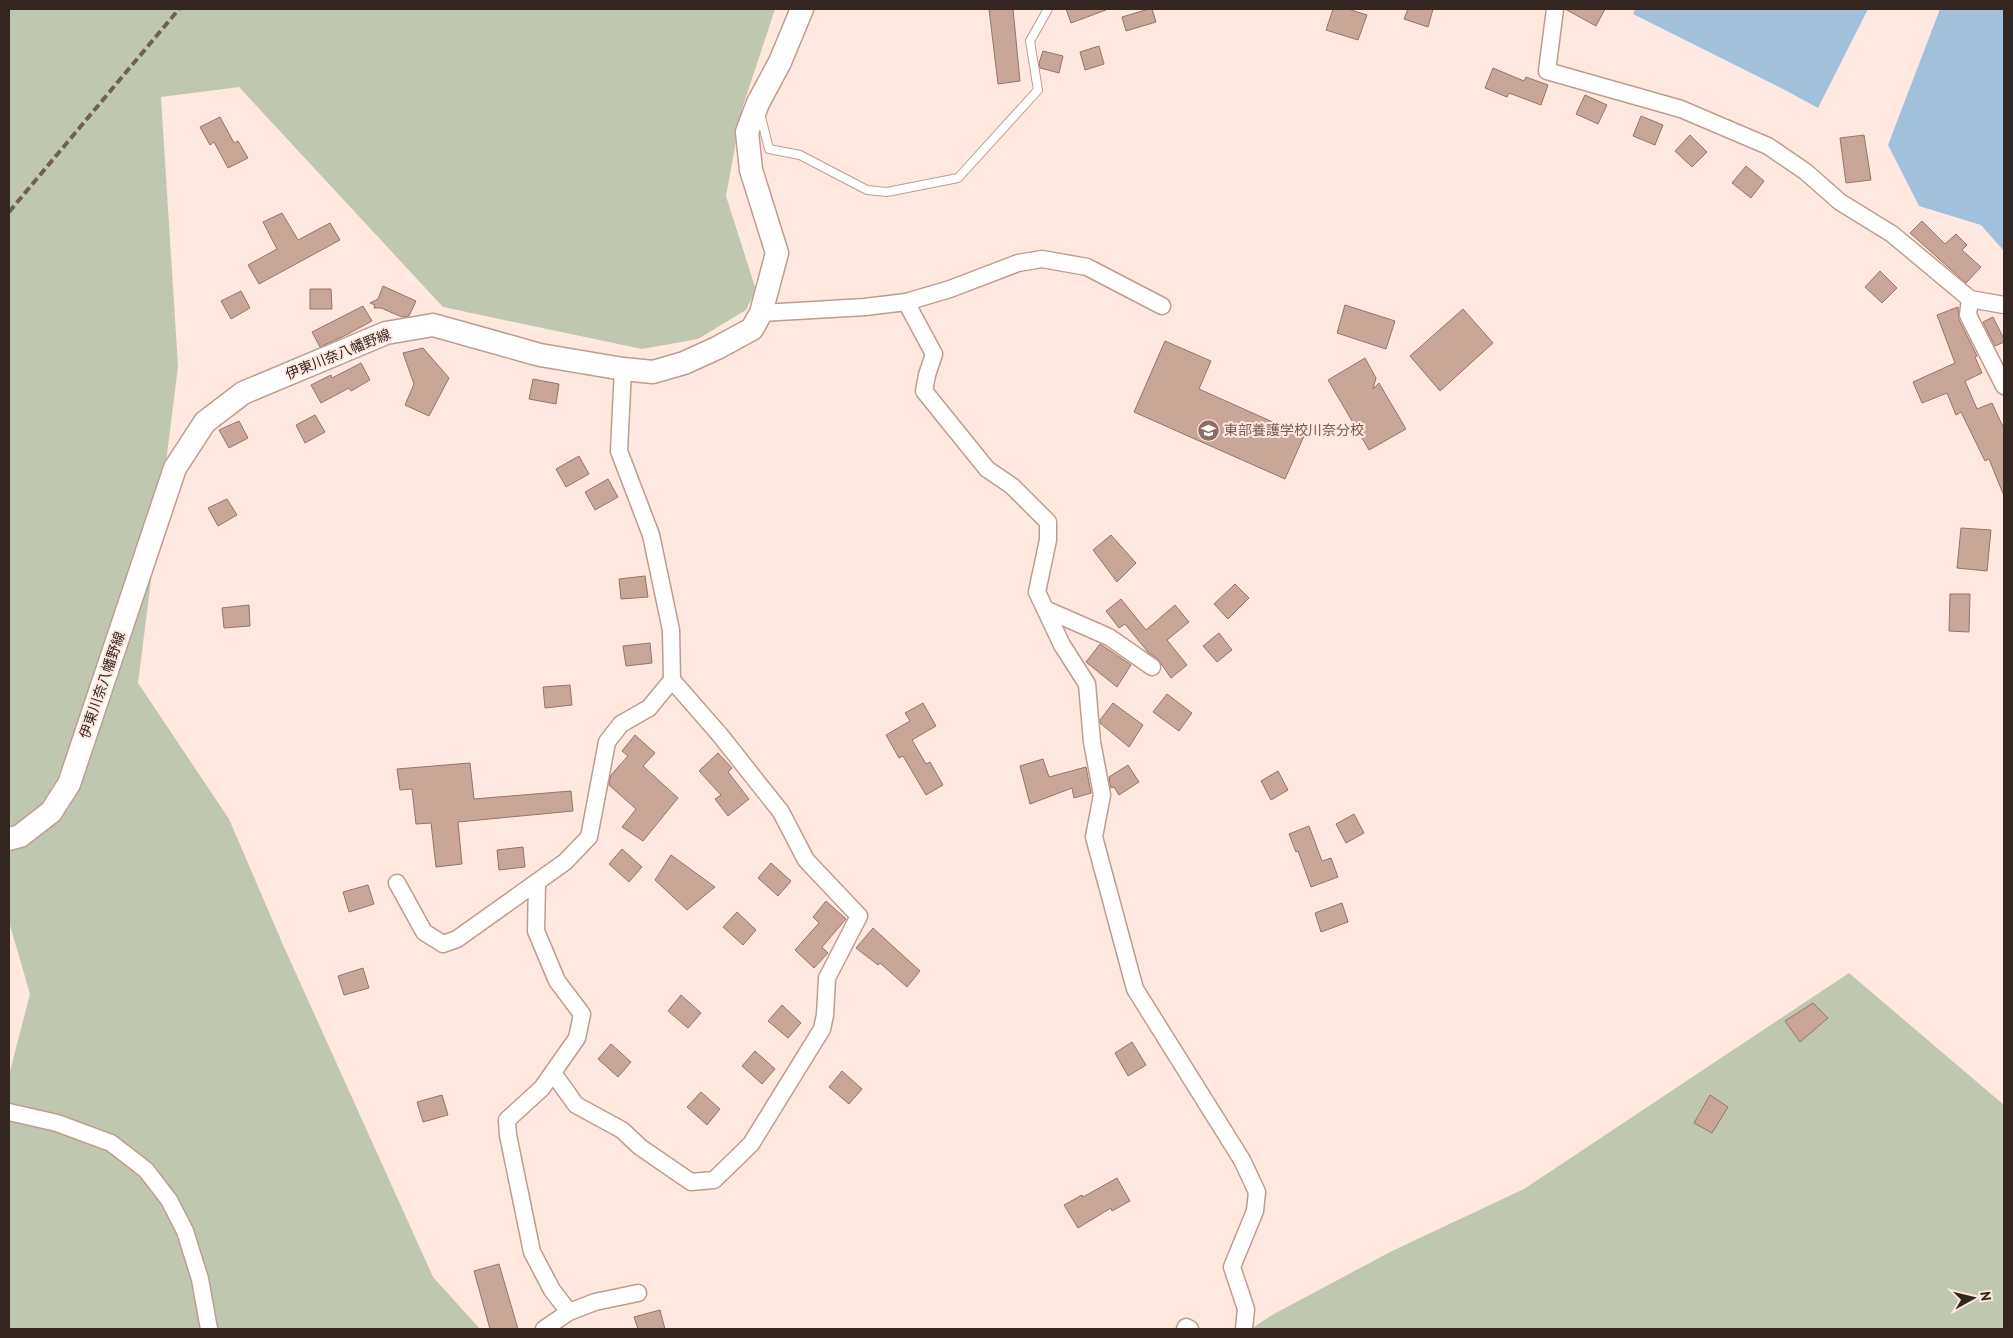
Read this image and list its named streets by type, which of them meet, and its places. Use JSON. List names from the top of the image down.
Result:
{
  "streets": {
    "main road": ["伊東川奈八幡野線"]
  },
  "places": {
    "school or university": ["東部養護学校川奈分校"]
  },
  "north": "right"
}
